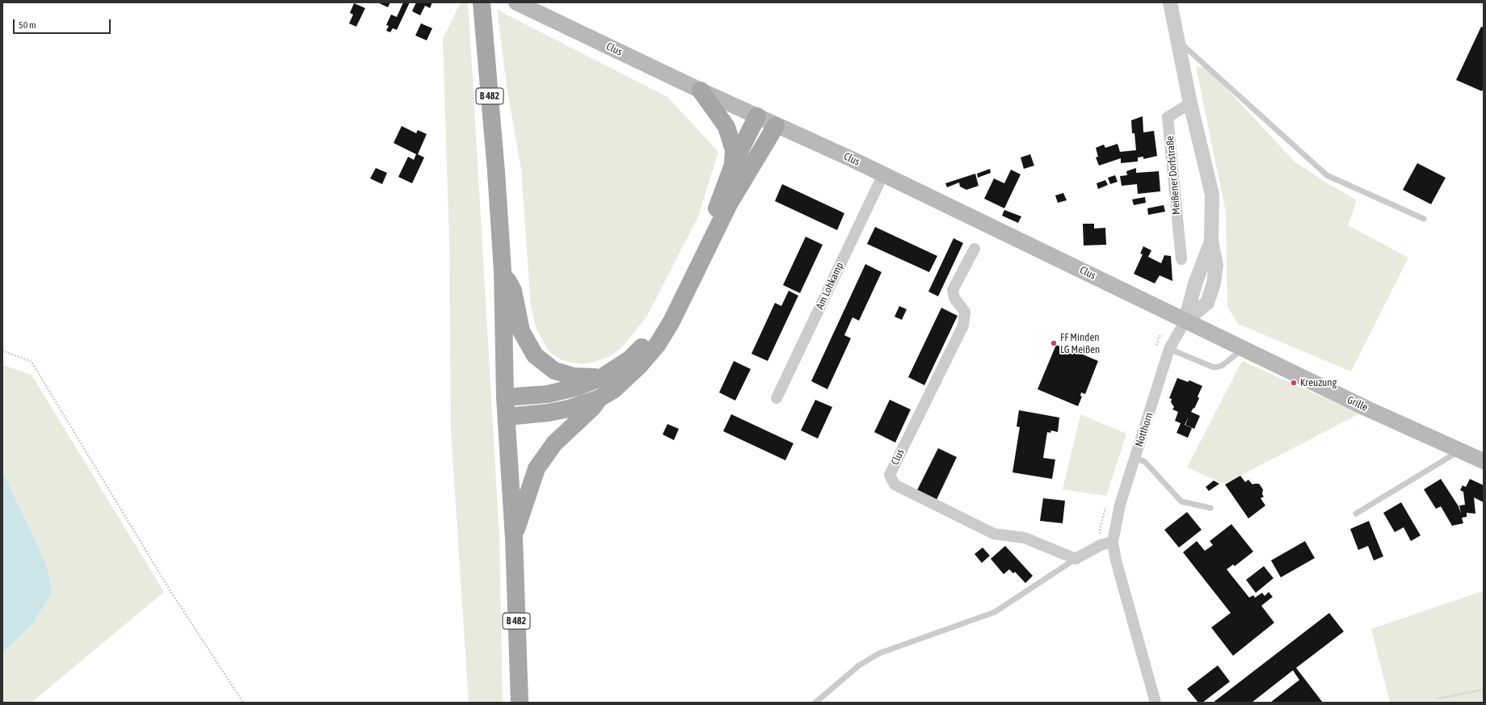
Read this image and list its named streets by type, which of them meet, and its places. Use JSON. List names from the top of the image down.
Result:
{
  "streets": {
    "main road": ["Clus", "B 482", "Grille"],
    "street": ["Meißener Dorfstraße", "Am Lohkamp", "Notthorn"]
  },
  "crossings": [
    ["Clus", "Am Lohkamp"],
    ["Clus", "Grille"],
    ["Clus", "Notthorn"],
    ["Grille", "Notthorn"]
  ],
  "places": ["FF Minden LG Meißen", "Kreuzung"],
  "scale_bar": "50 m"
}
